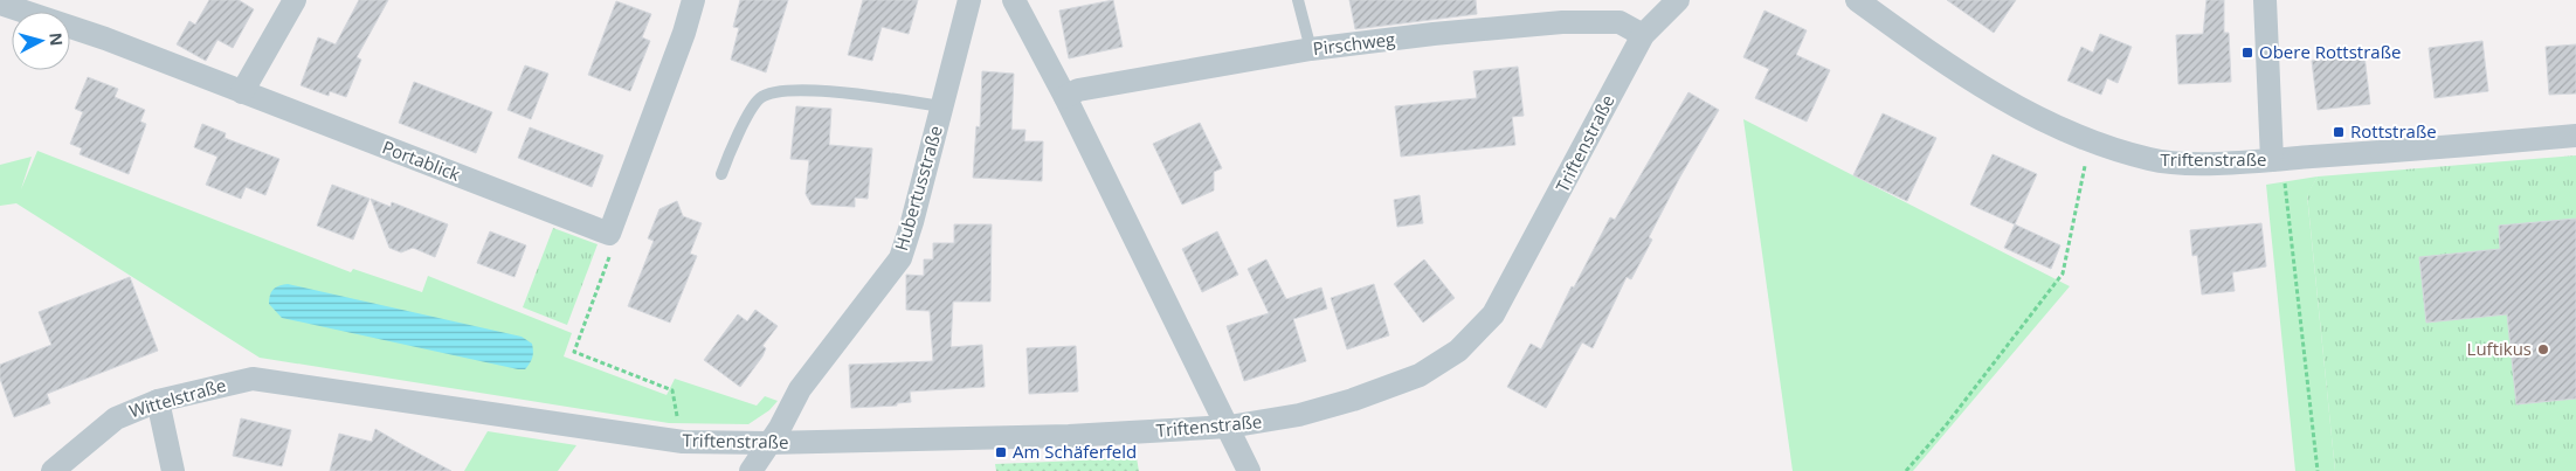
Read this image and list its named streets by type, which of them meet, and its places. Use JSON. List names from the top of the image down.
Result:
{
  "streets": {
    "street": [
      "Pirschweg",
      "Triftenstraße",
      "Portablick",
      "Hubertusstraße",
      "Wittelstraße"
    ]
  },
  "crossings": [
    ["Pirschweg", "Triftenstraße"],
    ["Triftenstraße", "Hubertusstraße"],
    ["Triftenstraße", "Wittelstraße"]
  ],
  "places": {
    "transit": ["Obere Rottstraße", "Rottstraße", "Am Schäferfeld"],
    "other": ["Luftikus"]
  },
  "north": "right"
}
